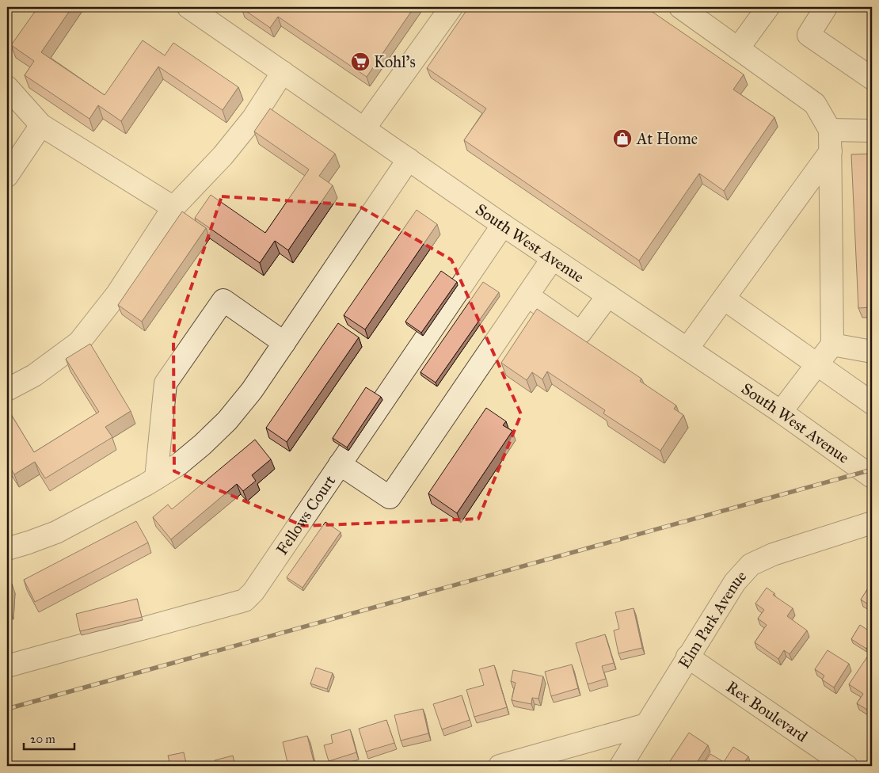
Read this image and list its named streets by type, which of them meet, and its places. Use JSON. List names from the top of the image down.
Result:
{
  "streets": {
    "street": [
      "South West Avenue",
      "Fellows Court",
      "Elm Park Avenue",
      "Rex Boulevard"
    ]
  },
  "crossings": [
    ["South West Avenue", "Fellows Court"],
    ["Elm Park Avenue", "Rex Boulevard"]
  ],
  "places": {
    "supermarket": ["Kohl's"],
    "shop": ["At Home"]
  },
  "scale_bar": "20 m"
}
